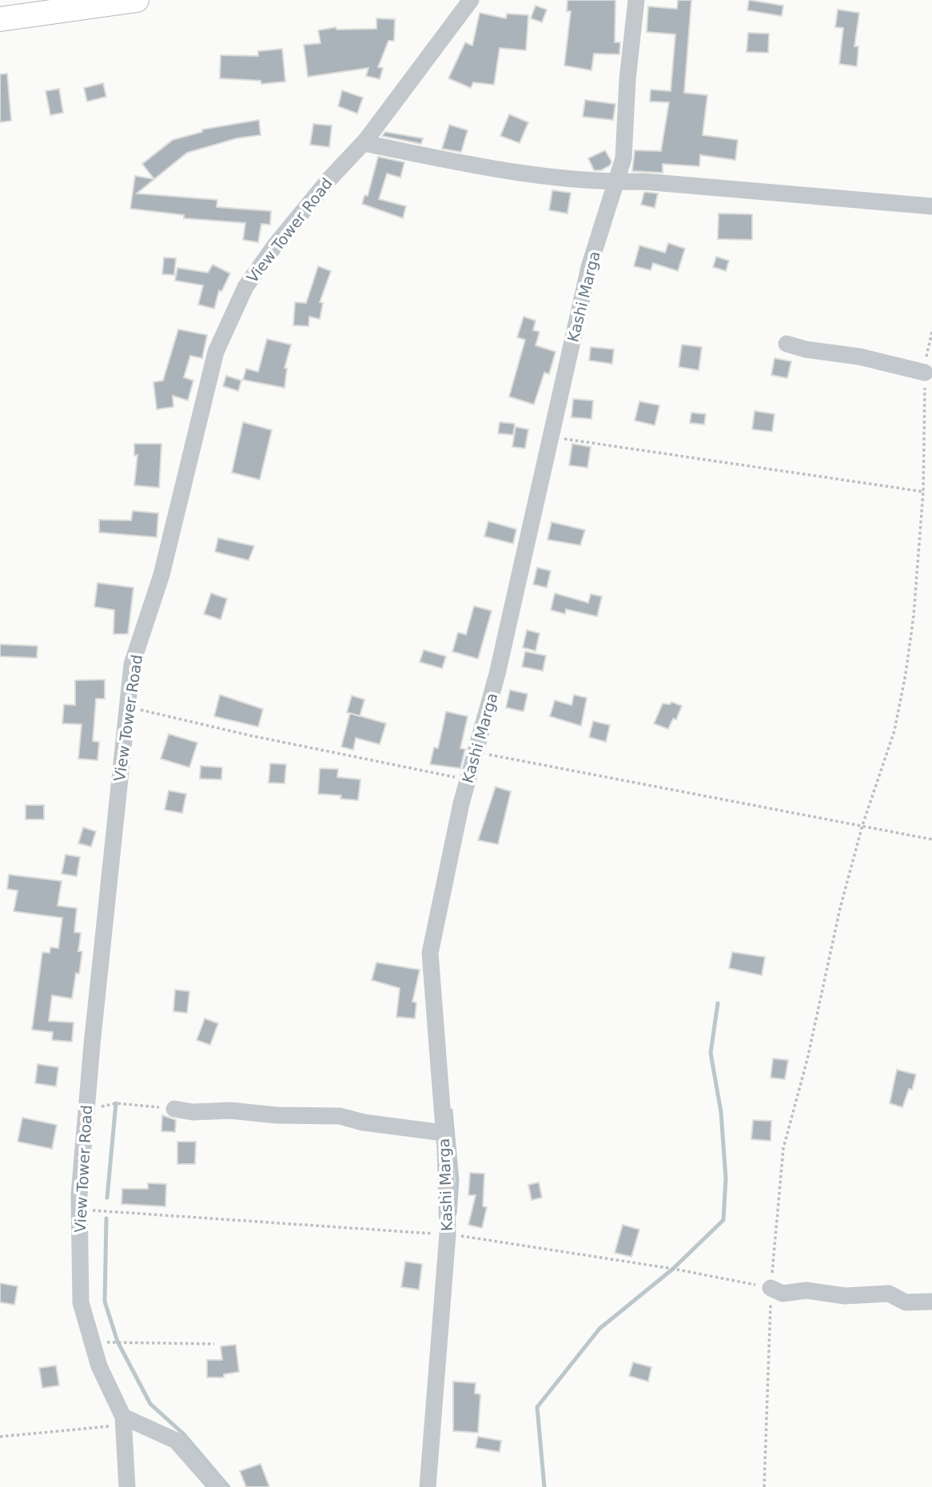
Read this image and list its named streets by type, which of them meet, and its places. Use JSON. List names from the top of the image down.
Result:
{
  "streets": {
    "street": ["View Tower Road", "Kashi Marga"]
  }
}
